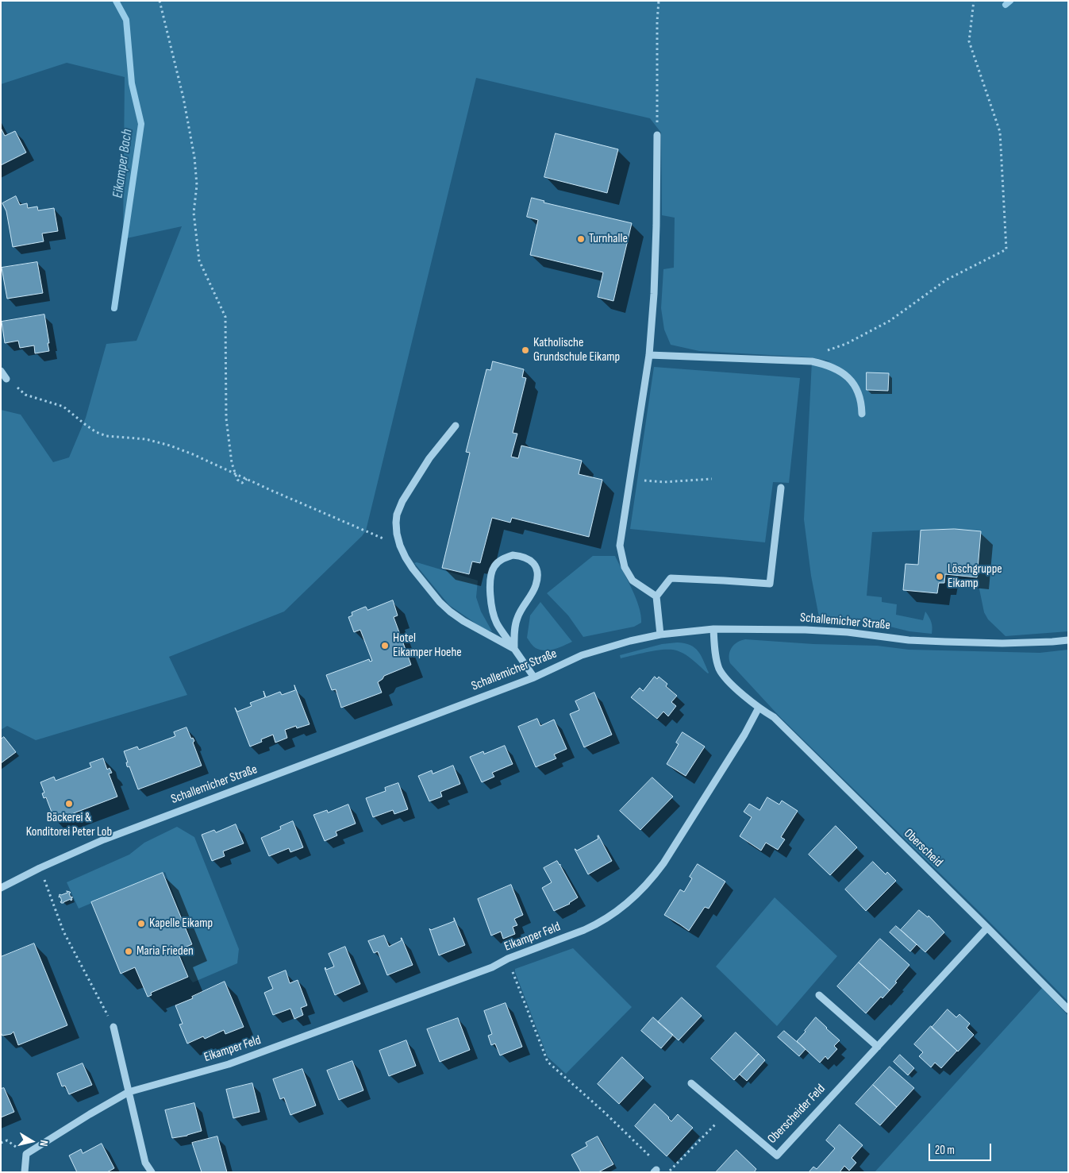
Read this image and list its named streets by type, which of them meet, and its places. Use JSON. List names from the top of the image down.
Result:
{
  "streets": {
    "street": [
      "Schallemicher Straße",
      "Oberscheid",
      "Eikamper Feld",
      "Oberscheider Feld"
    ]
  },
  "crossings": [
    ["Oberscheid", "Eikamper Feld"],
    ["Oberscheid", "Oberscheider Feld"]
  ],
  "water": ["Eikamper Bach"],
  "places": [
    "Turnhalle",
    "Katholische Grundschule Eikamp",
    "Löschgruppe Eikamp",
    "Hotel Eikamper Hoehe",
    "Bäckerei & Konditorei Peter Lob",
    "Kapelle Eikamp",
    "Maria Frieden"
  ],
  "scale_bar": "20 m",
  "north": "right"
}
